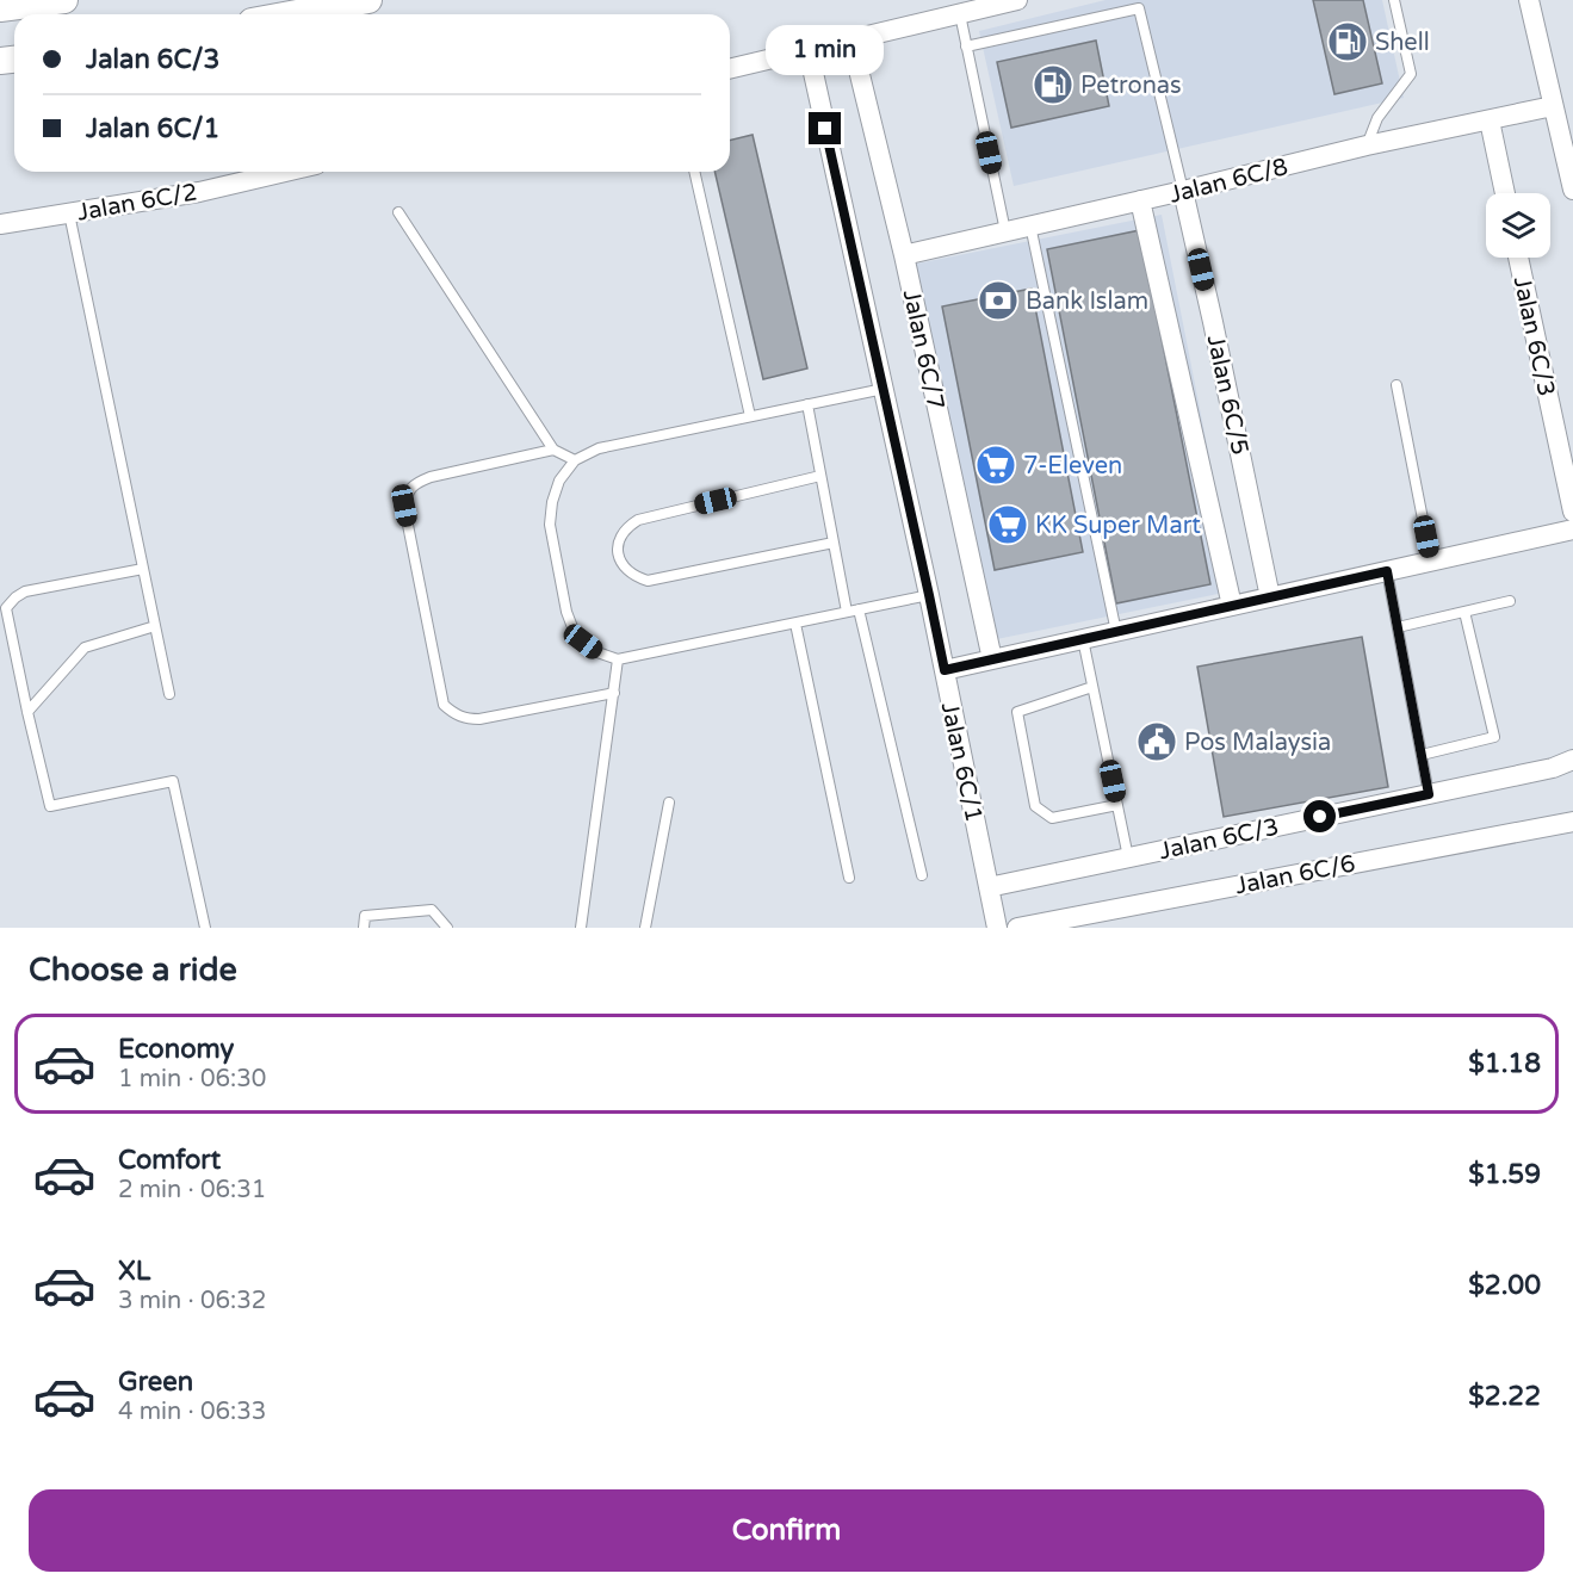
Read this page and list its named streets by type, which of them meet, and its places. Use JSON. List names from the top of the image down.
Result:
{
  "streets": {
    "street": [
      "Jalan 6C/8",
      "Jalan 6C/2",
      "Jalan 6C/3",
      "Jalan 6C/7",
      "Jalan 6C/5",
      "Jalan 6C/1",
      "Jalan 6C/6"
    ]
  },
  "crossings": [
    ["Jalan 6C/8", "Jalan 6C/7"],
    ["Jalan 6C/8", "Jalan 6C/5"],
    ["Jalan 6C/3", "Jalan 6C/1"]
  ],
  "places": {
    "fuel station": ["Shell", "Petronas"],
    "bank": ["Bank Islam"],
    "supermarket": ["7-Eleven", "KK Super Mart"],
    "public building": ["Pos Malaysia"]
  },
  "page": {
    "banner": ["Jalan 6C/3", "Jalan 6C/1"],
    "bubble": "1 min",
    "heading": "Choose a ride",
    "list": [
      {
        "name": "Economy",
        "note": "1 min · 06:30",
        "value": "$1.18"
      },
      {
        "name": "Comfort",
        "note": "2 min · 06:31",
        "value": "$1.59"
      },
      {
        "name": "XL",
        "note": "3 min · 06:32",
        "value": "$2.00"
      },
      {
        "name": "Green",
        "note": "4 min · 06:33",
        "value": "$2.22"
      }
    ],
    "buttons": "Confirm"
  }
}
